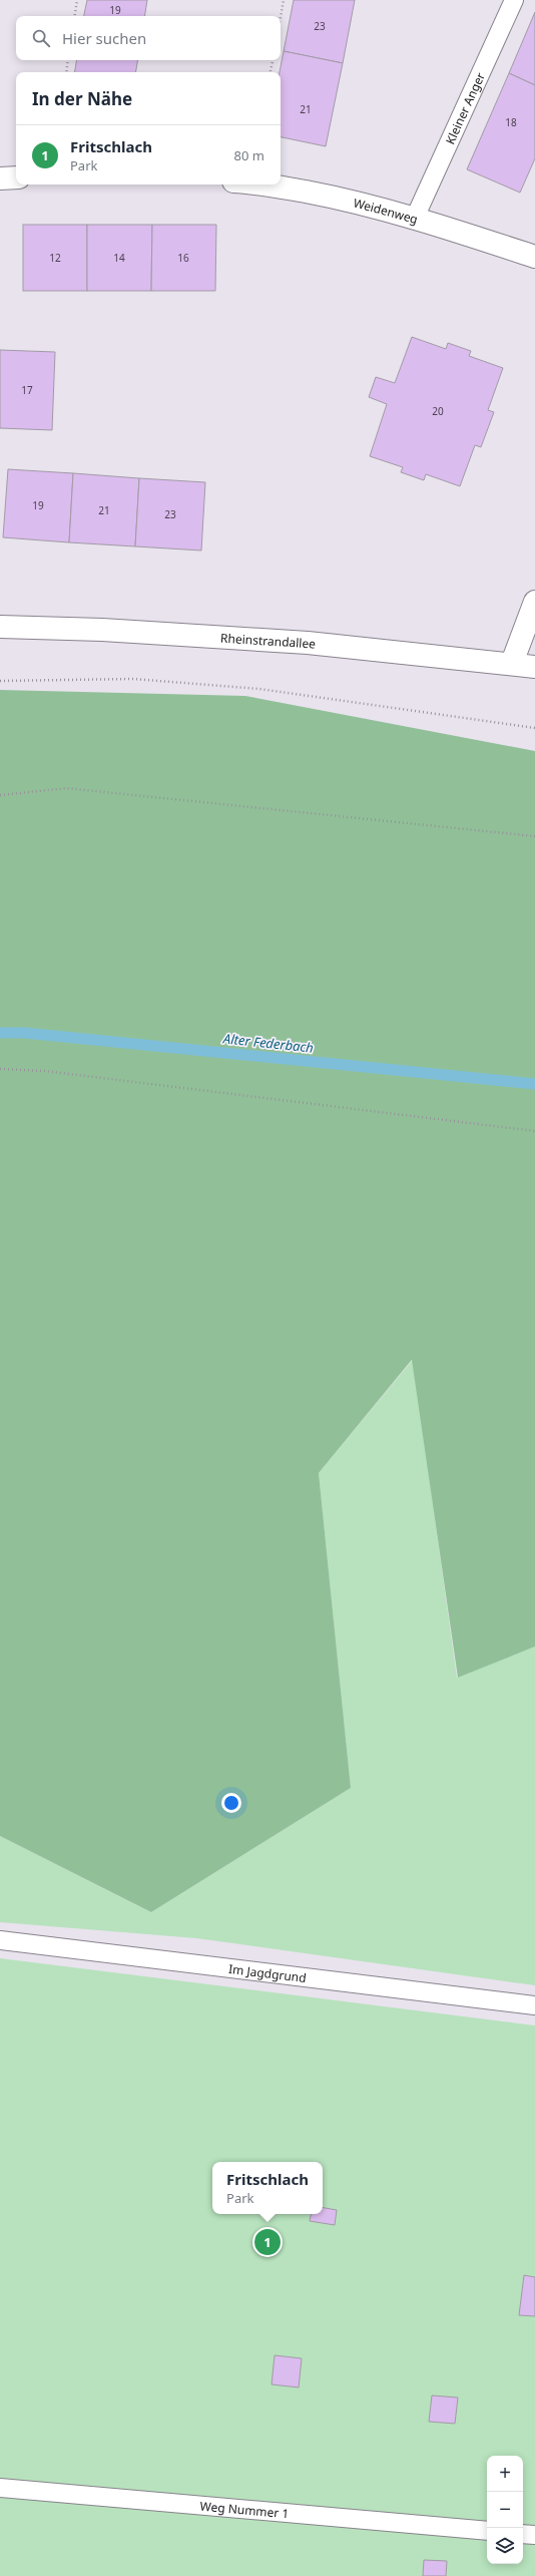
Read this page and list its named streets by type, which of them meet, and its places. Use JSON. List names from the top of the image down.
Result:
{
  "streets": {
    "street": ["Weidenweg", "Rheinstrandallee"],
    "lane": ["Kleiner Anger", "Im Jagdgrund", "Weg Nummer 1"]
  },
  "crossings": [
    ["Kleiner Anger", "Weidenweg"]
  ],
  "water": ["Alter Federbach"],
  "house_numbers": [
    "19",
    "23",
    "21",
    "18",
    "12",
    "14",
    "16",
    "17",
    "20",
    "19",
    "21",
    "23"
  ],
  "page": {
    "search": "Hier suchen",
    "heading": "In der Nähe",
    "list": [
      {
        "mark": "1",
        "name": "Fritschlach",
        "note": "Park",
        "value": "80 m"
      }
    ],
    "popup": ["Fritschlach", "Park"],
    "pins": "1",
    "map_buttons": ["+", "−"]
  }
}
